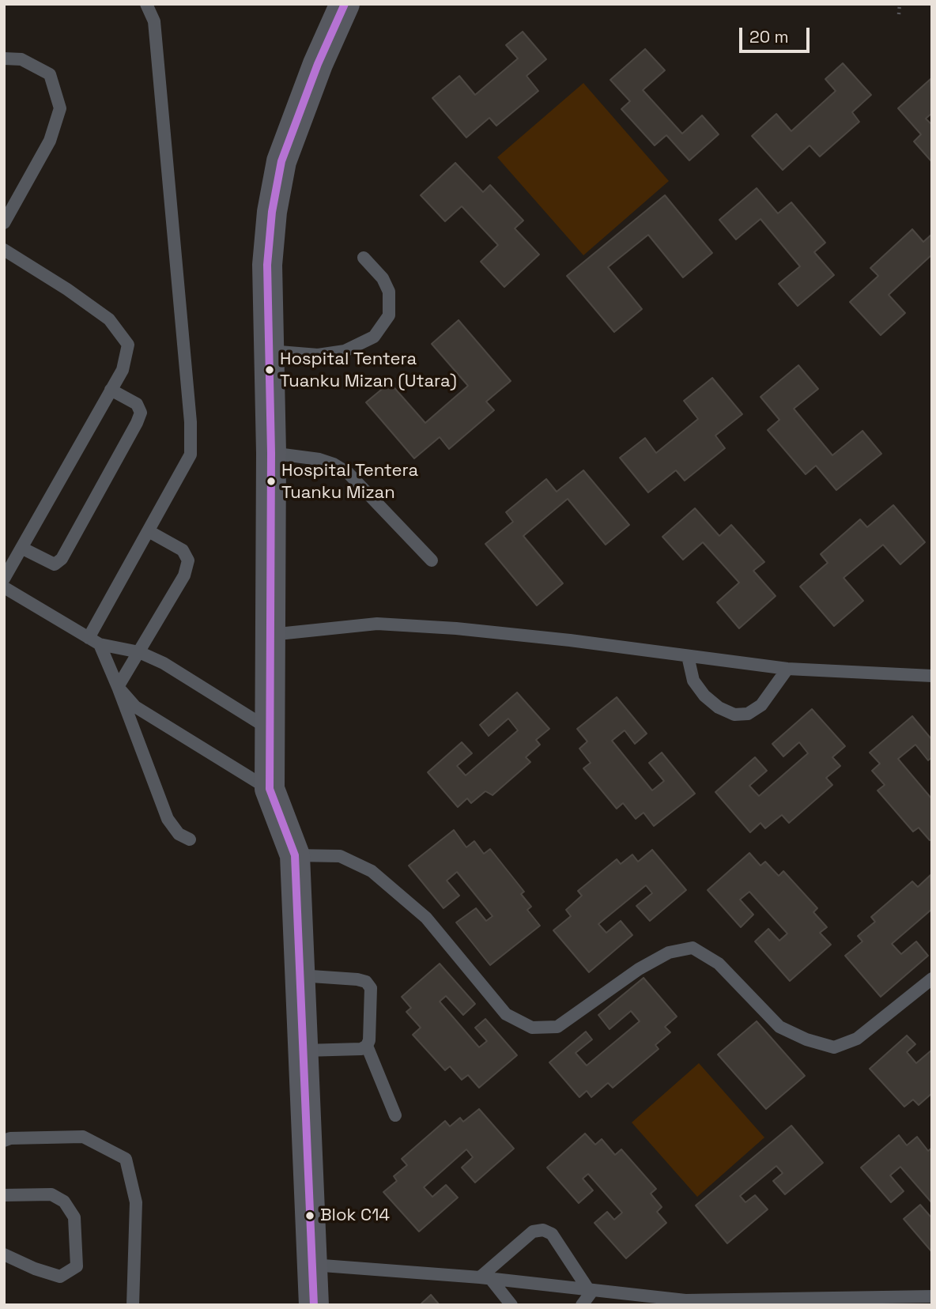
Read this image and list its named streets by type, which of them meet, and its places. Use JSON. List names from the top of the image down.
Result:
{
  "places": ["Hospital Tentera Tuanku Mizan (Utara)", "Hospital Tentera Tuanku Mizan", "Blok C14"],
  "scale_bar": "20 m"
}
